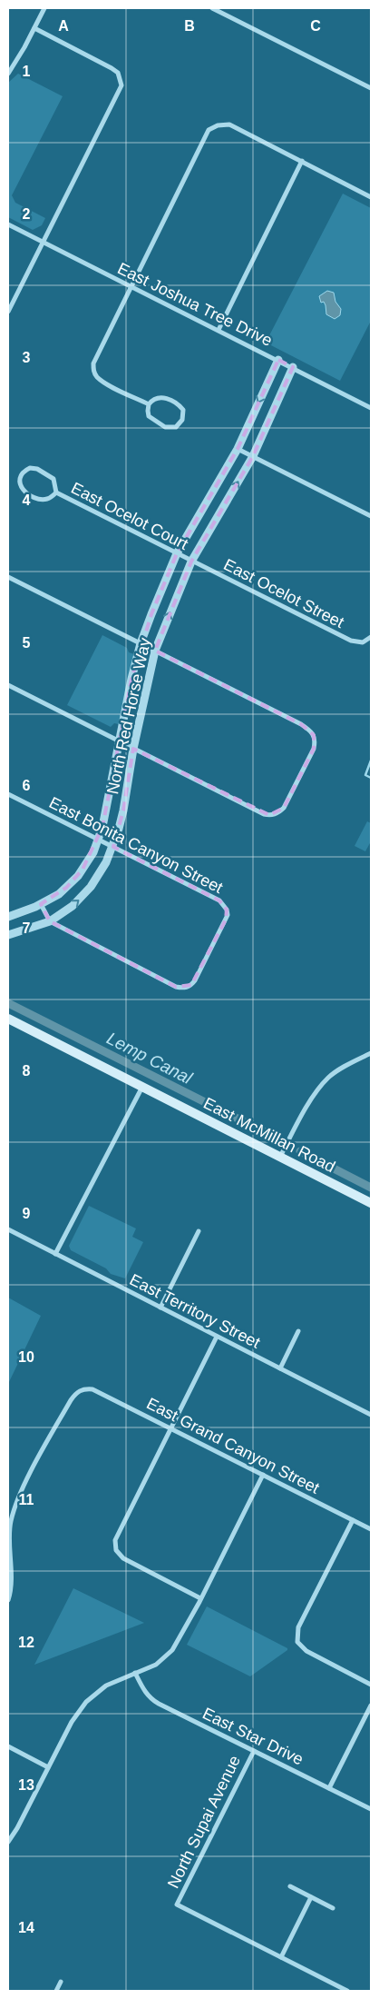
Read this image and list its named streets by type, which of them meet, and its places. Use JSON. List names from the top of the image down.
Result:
{
  "streets": {
    "main road": ["East McMillan Road"],
    "street": [
      "East Joshua Tree Drive",
      "East Ocelot Court",
      "East Ocelot Street",
      "North Red Horse Way",
      "East Bonita Canyon Street",
      "East Territory Street",
      "East Grand Canyon Street",
      "East Star Drive",
      "North Supai Avenue"
    ]
  },
  "crossings": [
    ["East Joshua Tree Drive", "North Red Horse Way"],
    ["East Ocelot Court", "East Ocelot Street"],
    ["East Ocelot Court", "North Red Horse Way"],
    ["East Ocelot Street", "North Red Horse Way"],
    ["North Red Horse Way", "East Bonita Canyon Street"],
    ["East Star Drive", "North Supai Avenue"]
  ],
  "water": ["Lemp Canal"],
  "grid": {
    "columns": ["A", "B", "C"],
    "rows": [
      "1",
      "2",
      "3",
      "4",
      "5",
      "6",
      "7",
      "8",
      "9",
      "10",
      "11",
      "12",
      "13",
      "14"
    ]
  }
}
